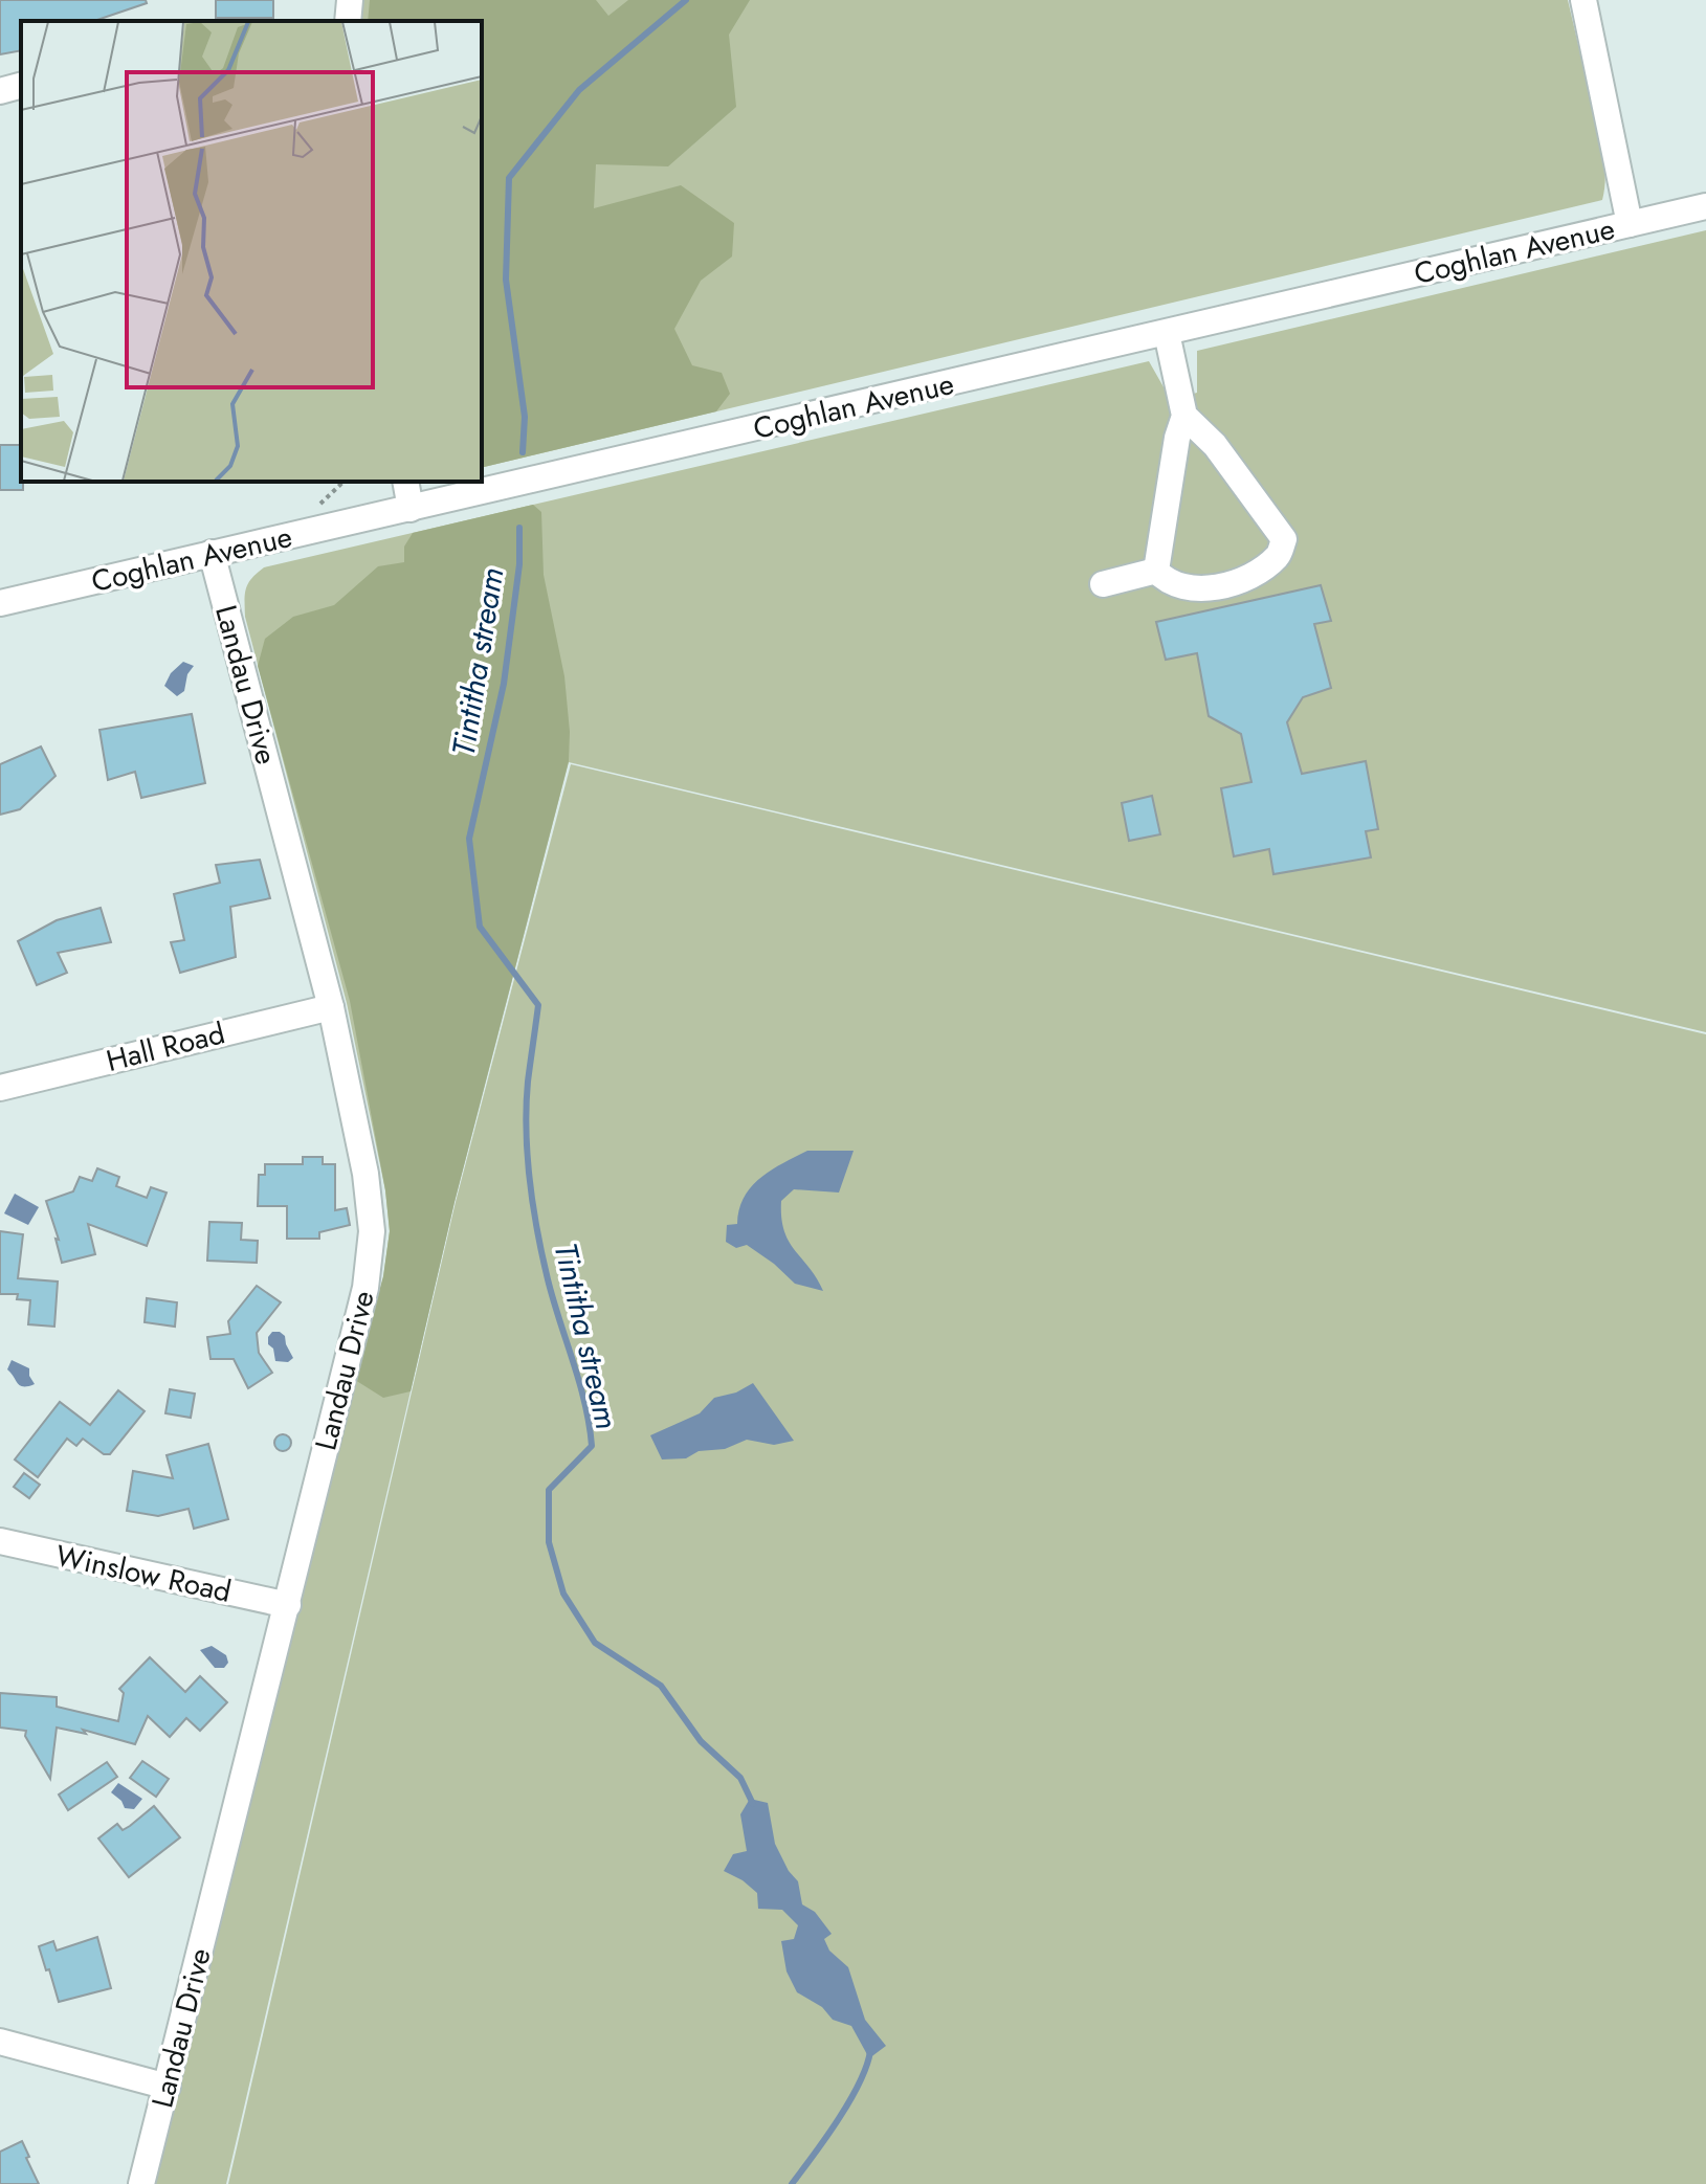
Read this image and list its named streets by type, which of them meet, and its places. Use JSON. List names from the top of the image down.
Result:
{
  "streets": {
    "street": [
      "Coghlan Avenue",
      "Landau Drive",
      "Hall Road",
      "Winslow Road"
    ]
  },
  "crossings": [
    ["Coghlan Avenue", "Landau Drive"],
    ["Landau Drive", "Hall Road"],
    ["Landau Drive", "Winslow Road"]
  ],
  "water": ["Tintitha stream"]
}
